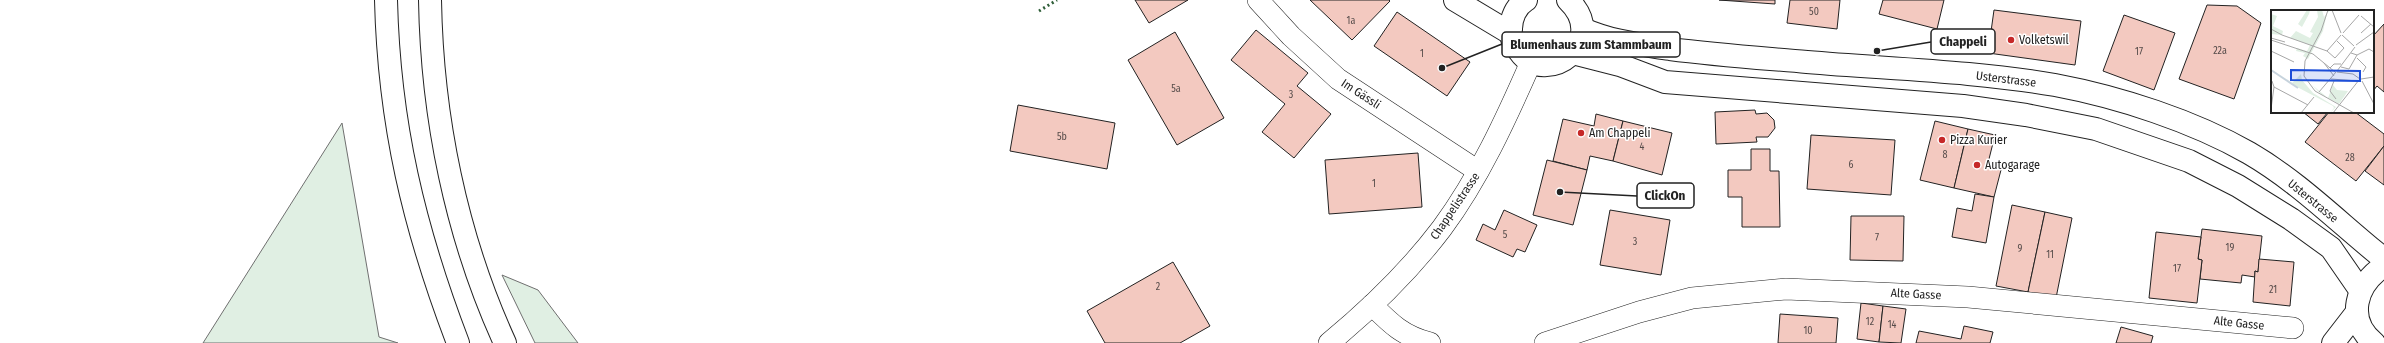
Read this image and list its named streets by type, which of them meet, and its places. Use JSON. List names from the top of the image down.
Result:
{
  "streets": {
    "main road": ["Usterstrasse"],
    "street": ["Im Gässli", "Chappelistrasse", "Alte Gasse"]
  },
  "crossings": [
    ["Im Gässli", "Chappelistrasse"]
  ],
  "places": [
    "Volketswil",
    "Chappeli",
    "Blumenhaus zum Stammbaum",
    "Am Chappeli",
    "Pizza Kurier",
    "Autogarage",
    "ClickOn"
  ],
  "house_numbers": [
    "50",
    "1a",
    "22a",
    "17",
    "1",
    "5a",
    "3",
    "5b",
    "4",
    "8",
    "28",
    "6",
    "1",
    "5",
    "7",
    "3",
    "19",
    "9",
    "11",
    "17",
    "2",
    "21",
    "12",
    "14",
    "10"
  ]
}
